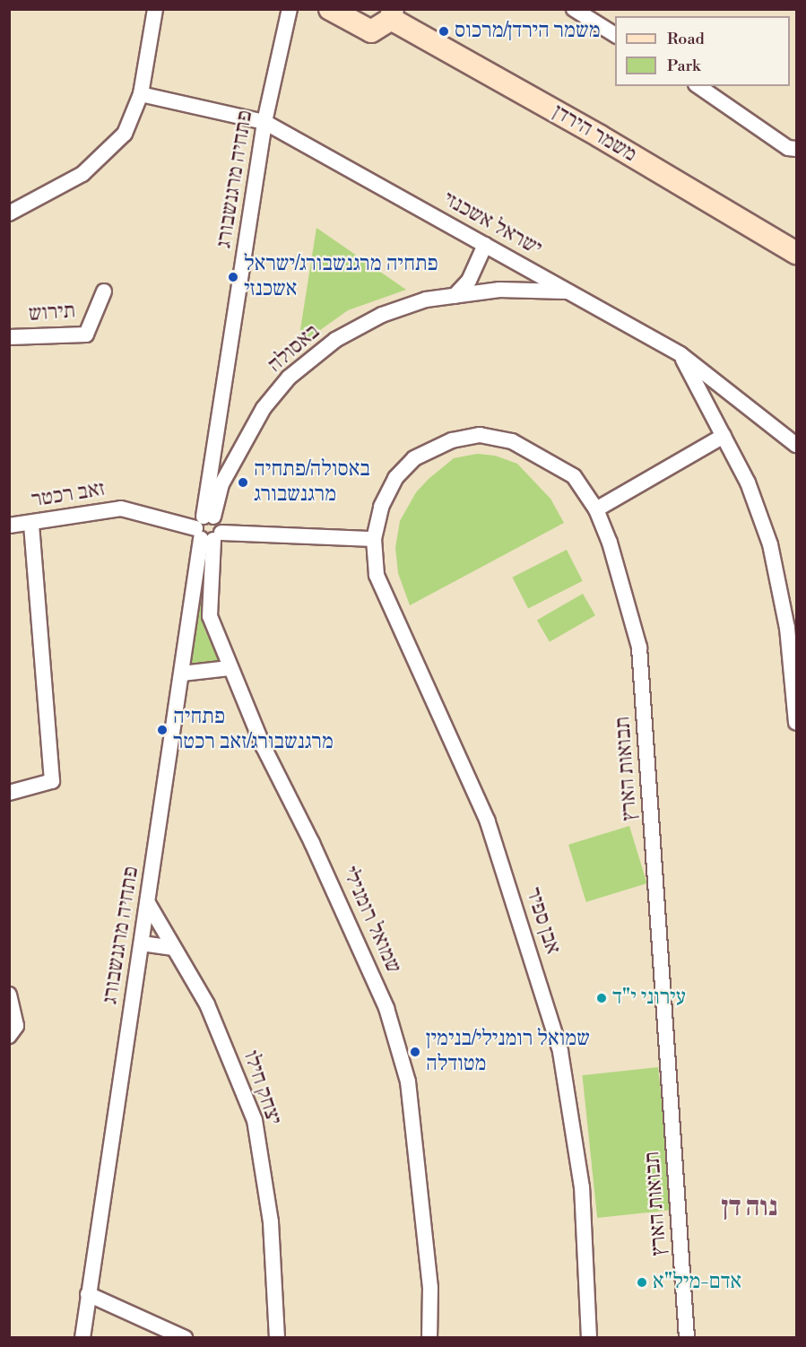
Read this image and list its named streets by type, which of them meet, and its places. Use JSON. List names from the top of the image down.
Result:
{
  "streets": {
    "street": [
      "משמר הירדן",
      "פתחיה מרגנשבורג",
      "ישראל אשכנזי",
      "תירוש",
      "באסולה",
      "זאב רכטר",
      "תבואות הארץ",
      "שמואל רומנילי",
      "אבן ספיר",
      "יצחק חילו"
    ]
  },
  "crossings": [
    ["פתחיה מרגנשבורג", "ישראל אשכנזי"],
    ["פתחיה מרגנשבורג", "באסולה"],
    ["פתחיה מרגנשבורג", "זאב רכטר"],
    ["פתחיה מרגנשבורג", "שמואל רומנילי"],
    ["פתחיה מרגנשבורג", "יצחק חילו"],
    ["ישראל אשכנזי", "באסולה"],
    ["באסולה", "זאב רכטר"],
    ["באסולה", "שמואל רומנילי"],
    ["זאב רכטר", "תבואות הארץ"],
    ["זאב רכטר", "שמואל רומנילי"],
    ["זאב רכטר", "אבן ספיר"],
    ["תבואות הארץ", "אבן ספיר"]
  ],
  "districts": ["נוה דן"],
  "places": [
    "משמר הירדן/מרכוס",
    "פתחיה מרגנשבורג/ישראל אשכנזי",
    "באסולה/פתחיה מרגנשבורג",
    "פתחיה מרגנשבורג/זאב רכטר",
    "עירוני י\"ד",
    "שמואל רומנילי/בנימין מטודלה",
    "אדם-מיל\"א"
  ],
  "legend": ["Road", "Park"]
}
